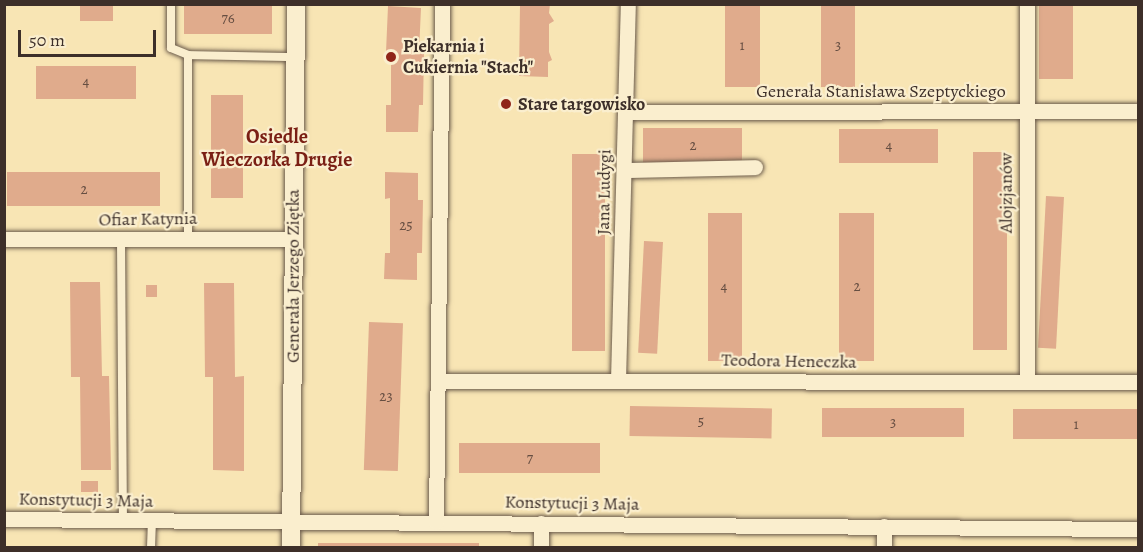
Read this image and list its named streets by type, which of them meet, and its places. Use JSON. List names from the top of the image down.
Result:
{
  "streets": {
    "street": [
      "Generała Stanisława Szeptyckiego",
      "Jana Ludygi",
      "Alojzjanów",
      "Ofiar Katynia",
      "Generała Jerzego Ziętka",
      "Teodora Heneczka",
      "Konstytucji 3 Maja"
    ]
  },
  "crossings": [
    ["Generała Stanisława Szeptyckiego", "Jana Ludygi"],
    ["Generała Stanisława Szeptyckiego", "Alojzjanów"],
    ["Jana Ludygi", "Teodora Heneczka"],
    ["Alojzjanów", "Teodora Heneczka"],
    ["Ofiar Katynia", "Generała Jerzego Ziętka"],
    ["Generała Jerzego Ziętka", "Konstytucji 3 Maja"]
  ],
  "districts": ["Osiedle Wieczorka Drugie"],
  "places": ["Piekarnia i Cukiernia \"Stach\"", "Stare targowisko"],
  "house_numbers": [
    "76",
    "1",
    "3",
    "4",
    "2",
    "4",
    "2",
    "25",
    "4",
    "2",
    "23",
    "5",
    "3",
    "1",
    "7"
  ],
  "scale_bar": "50 m"
}
